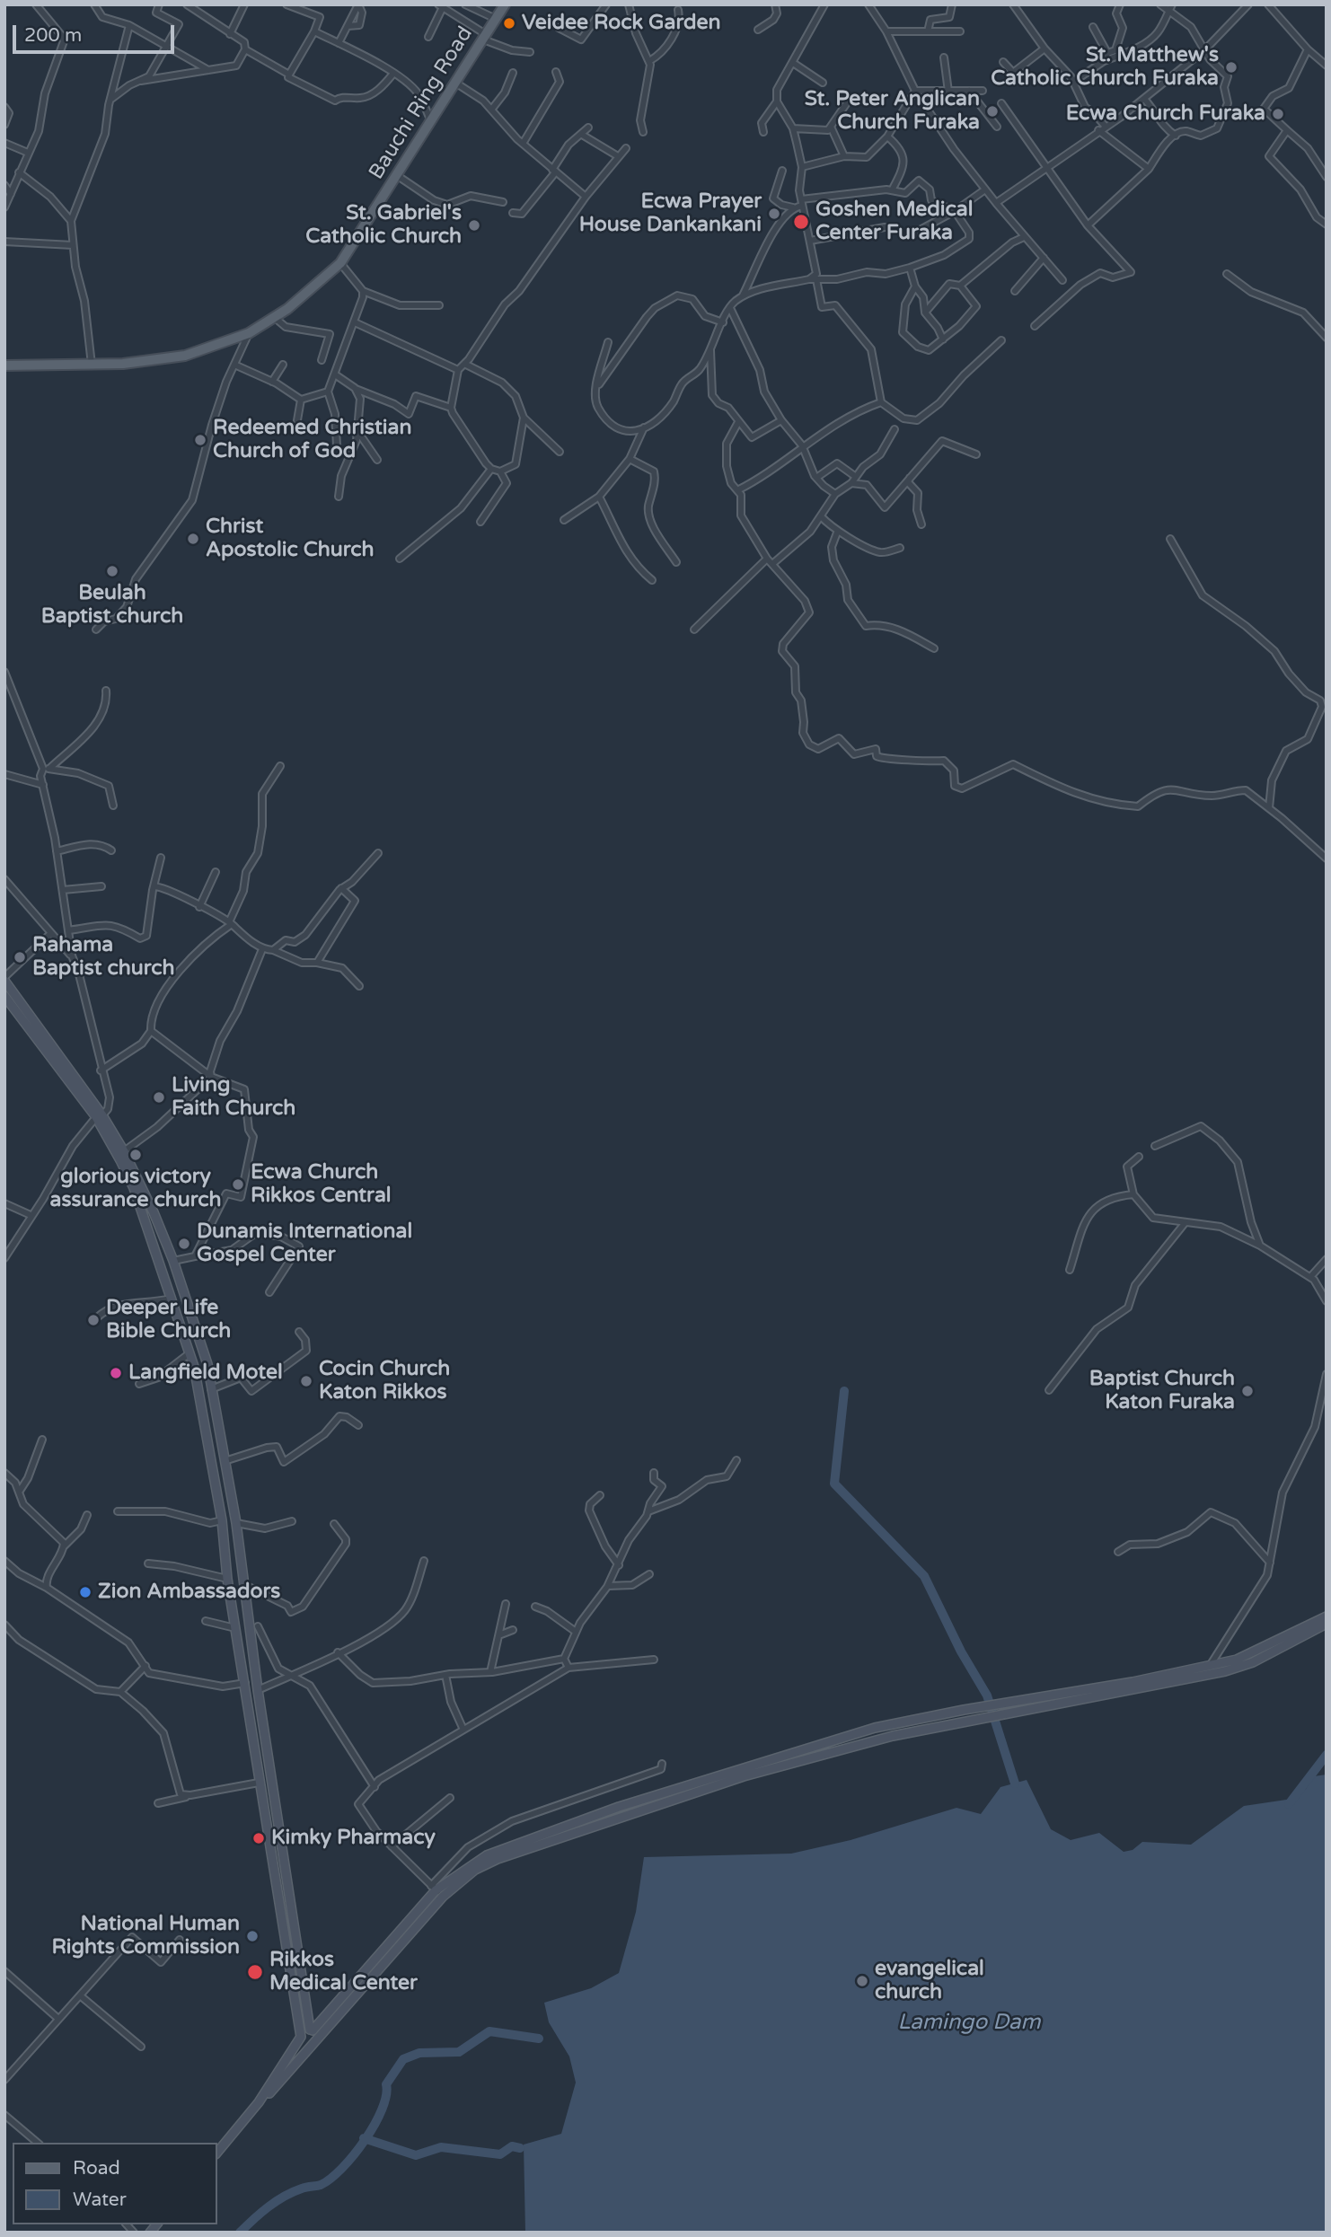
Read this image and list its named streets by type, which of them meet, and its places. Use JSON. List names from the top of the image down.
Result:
{
  "streets": {
    "main road": ["Bauchi Ring Road"]
  },
  "water": ["Lamingo Dam"],
  "places": [
    "Veidee Rock Garden",
    "St. Matthew's Catholic Church Furaka",
    "St. Peter Anglican Church Furaka",
    "Ecwa Church Furaka",
    "Ecwa Prayer House Dankankani",
    "Goshen Medical Center Furaka",
    "St. Gabriel's Catholic Church",
    "Redeemed Christian Church of God",
    "Christ Apostolic Church",
    "Beulah Baptist church",
    "Rahama Baptist church",
    "Living Faith Church",
    "glorious victory assurance church",
    "Ecwa Church Rikkos Central",
    "Dunamis International Gospel Center",
    "Deeper Life Bible Church",
    "Langfield Motel",
    "Cocin Church Katon Rikkos",
    "Baptist Church Katon Furaka",
    "Zion Ambassadors",
    "Kimky Pharmacy",
    "National Human Rights Commission",
    "Rikkos Medical Center",
    "evangelical church"
  ],
  "legend": ["Road", "Water"],
  "scale_bar": "200 m"
}
